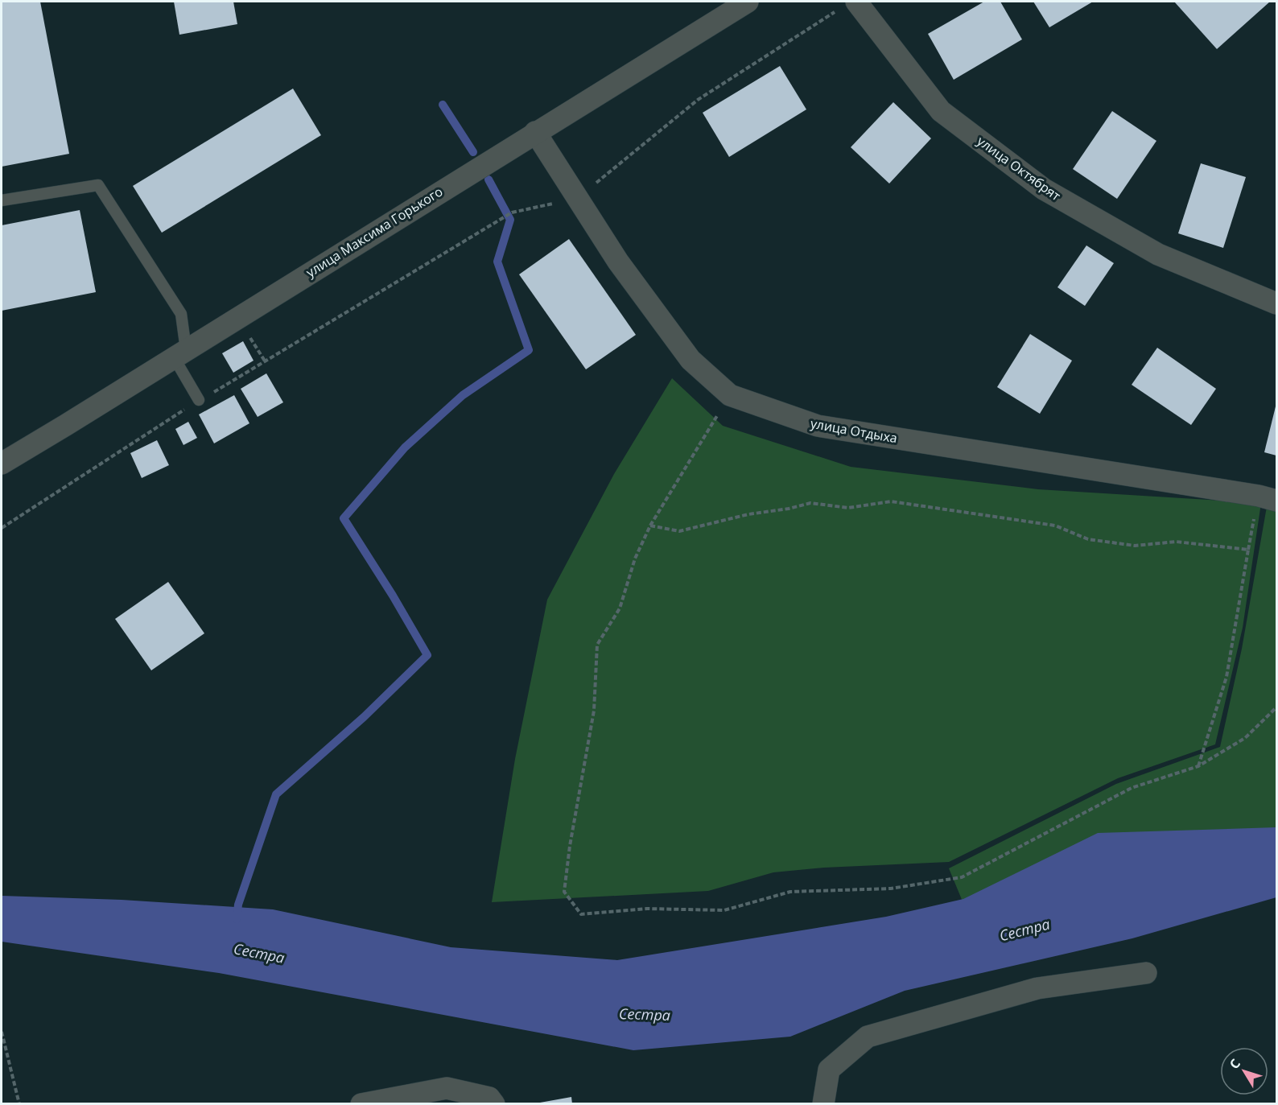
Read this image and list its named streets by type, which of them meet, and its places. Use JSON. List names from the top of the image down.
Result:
{
  "streets": {
    "street": ["улица Октябрят", "улица Максима Горького", "улица Отдыха"]
  },
  "crossings": [
    ["улица Максима Горького", "улица Отдыха"]
  ],
  "water": ["Сестра"],
  "north": "top left"
}
